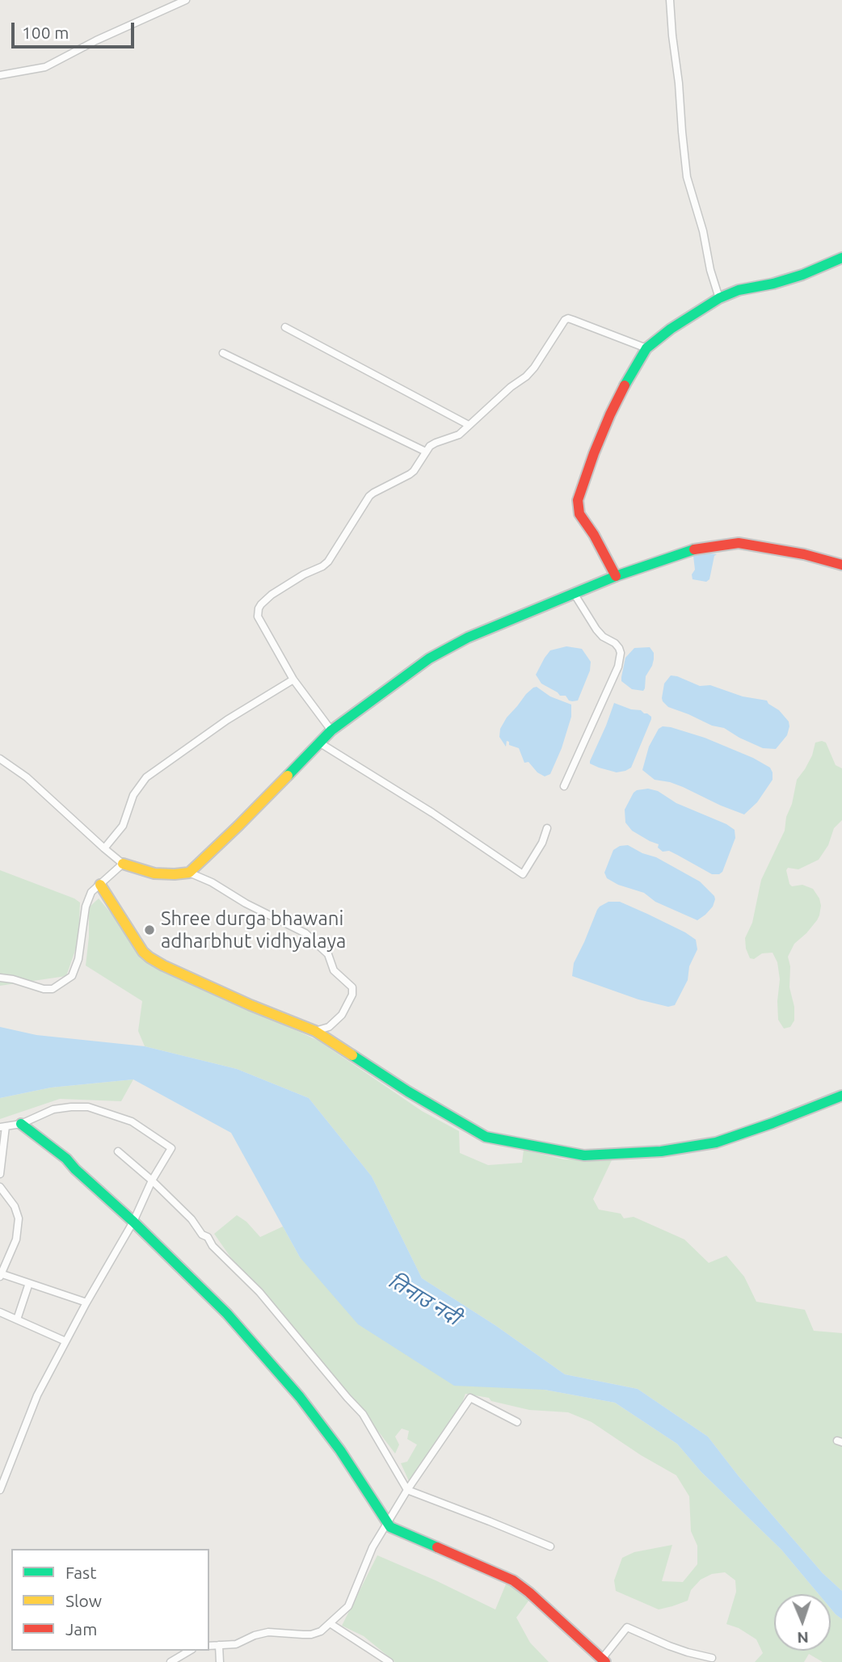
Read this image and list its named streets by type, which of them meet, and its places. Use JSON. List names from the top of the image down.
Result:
{
  "water": ["तिनाउ नदी"],
  "places": ["Shree durga bhawani adharbhut vidhyalaya"],
  "legend": ["Fast", "Slow", "Jam"],
  "scale_bar": "100 m",
  "north": "bottom"
}
